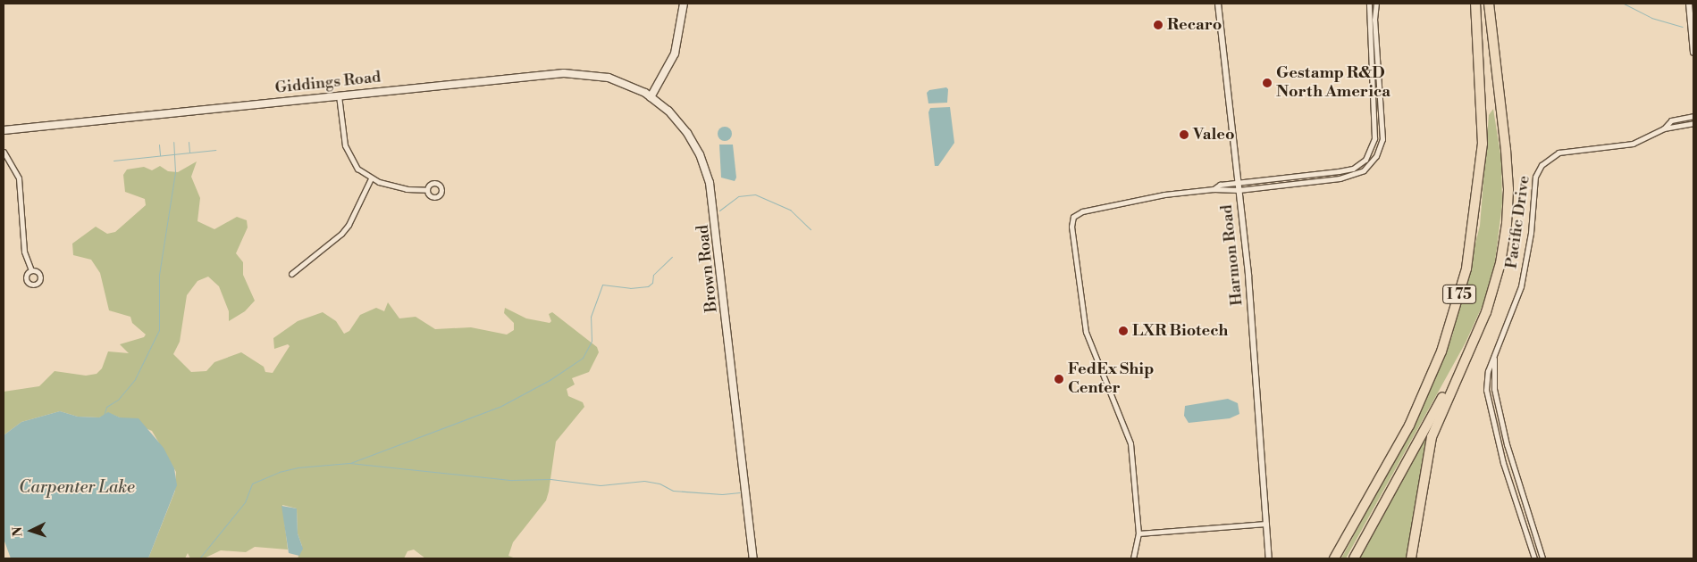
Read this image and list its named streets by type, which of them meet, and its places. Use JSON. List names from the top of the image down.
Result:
{
  "streets": {
    "highway": ["I 75"],
    "main road": ["Giddings Road", "Brown Road"],
    "street": ["Pacific Drive", "Harmon Road"]
  },
  "crossings": [
    ["Giddings Road", "Brown Road"]
  ],
  "water": ["Carpenter Lake"],
  "places": [
    "Recaro",
    "Gestamp R&D North America",
    "Valeo",
    "LXR Biotech",
    "FedEx Ship Center"
  ],
  "north": "left"
}
